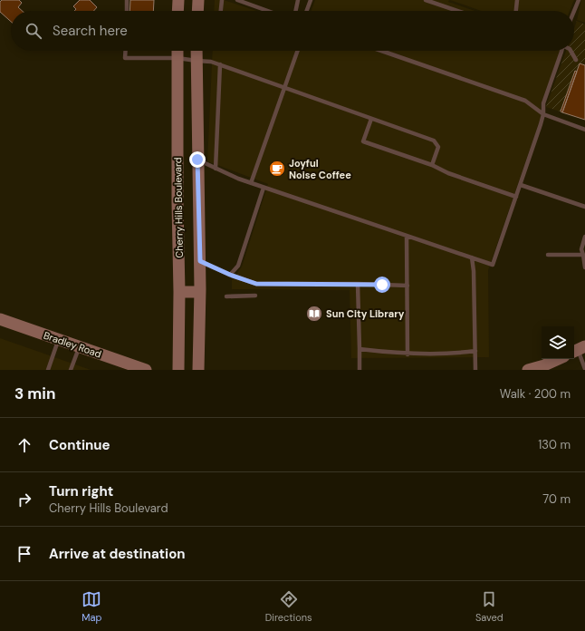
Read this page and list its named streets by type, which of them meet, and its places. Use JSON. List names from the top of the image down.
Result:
{
  "streets": {
    "street": ["Cherry Hills Boulevard", "Bradley Road"]
  },
  "places": {
    "cafe": ["Joyful Noise Coffee"],
    "library": ["Sun City Library"]
  },
  "page": {
    "search": "Search here",
    "heading": ["3 min", "Walk · 200 m"],
    "list": [
      ["Continue", "130 m"],
      ["Turn right", "Cherry Hills Boulevard", "70 m"],
      "Arrive at destination"
    ],
    "nav": ["Map", "Directions", "Saved"]
  }
}
